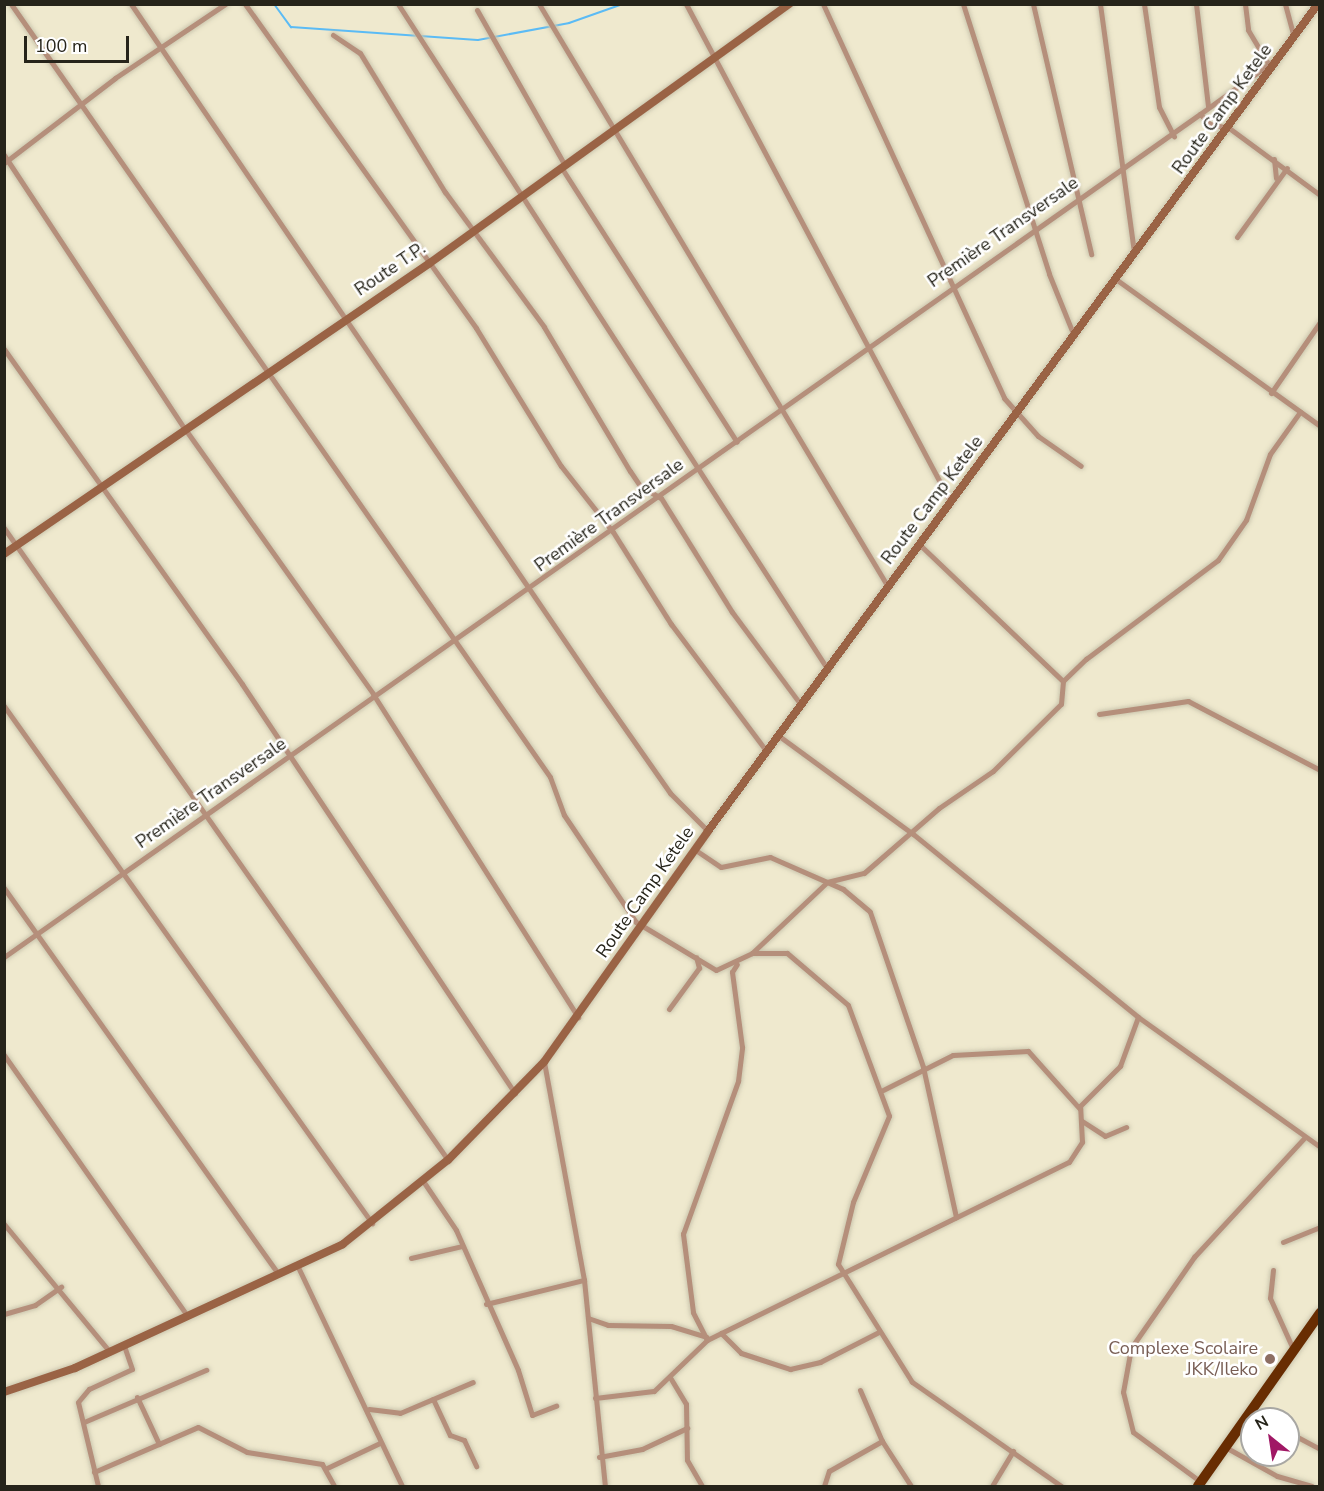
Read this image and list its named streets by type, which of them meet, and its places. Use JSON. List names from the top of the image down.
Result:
{
  "streets": {
    "street": ["Route Camp Ketele", "Première Transversale", "Route T.P."]
  },
  "crossings": [
    ["Route Camp Ketele", "Première Transversale"]
  ],
  "places": ["Complexe Scolaire JKK/Ileko"],
  "scale_bar": "100 m",
  "north": "top left"
}
